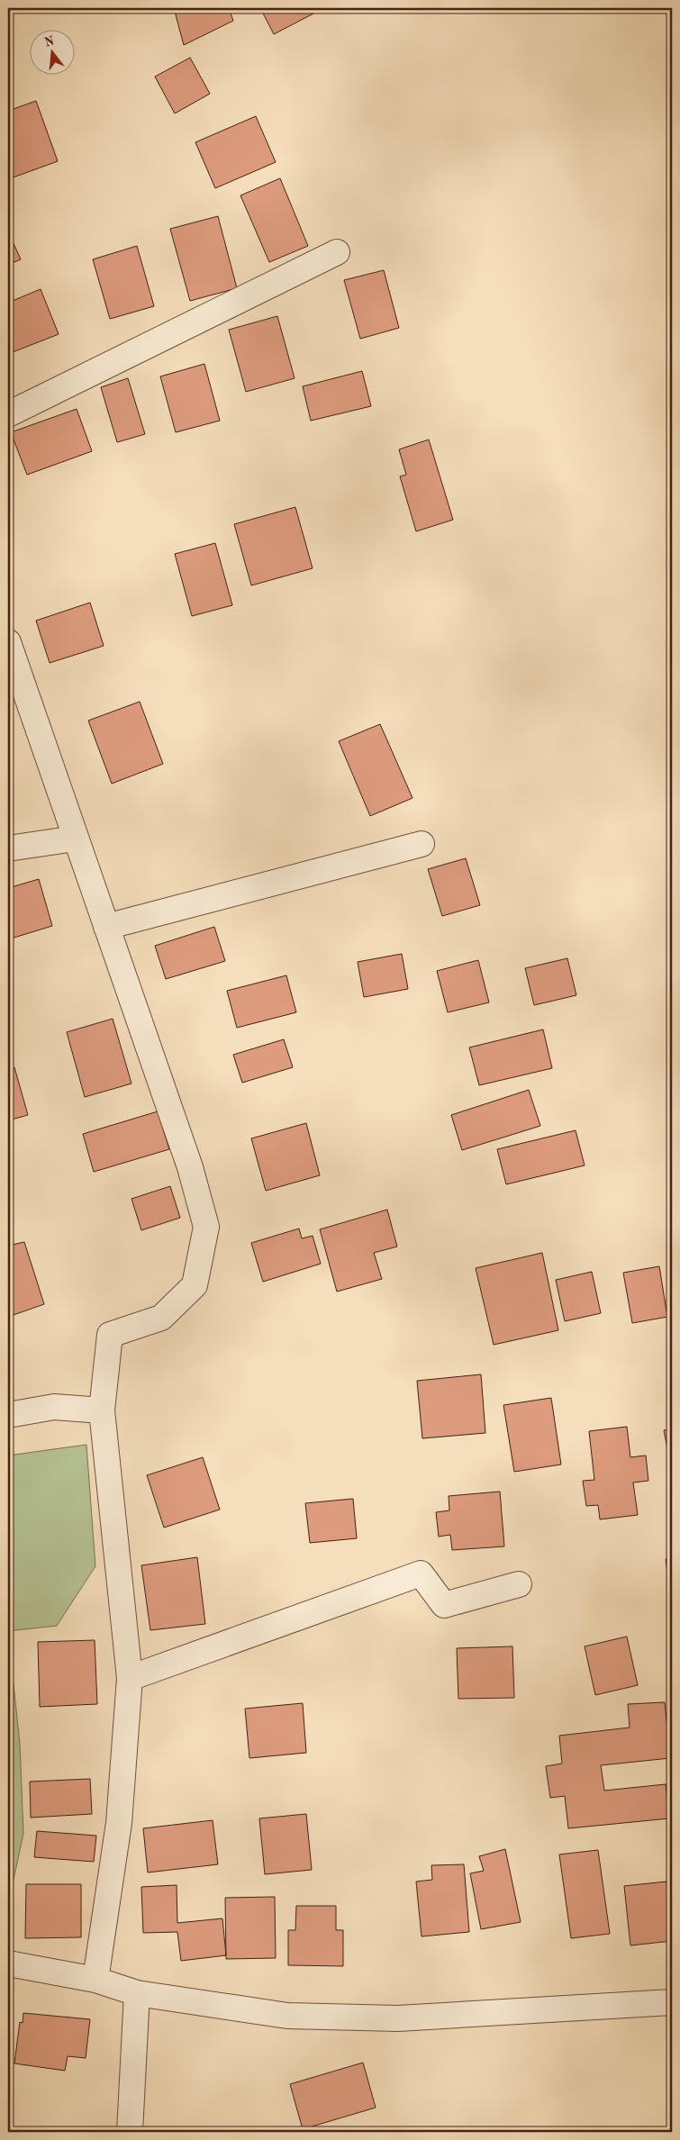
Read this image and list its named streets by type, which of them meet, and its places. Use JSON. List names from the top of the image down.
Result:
{
  "north": "top"
}
